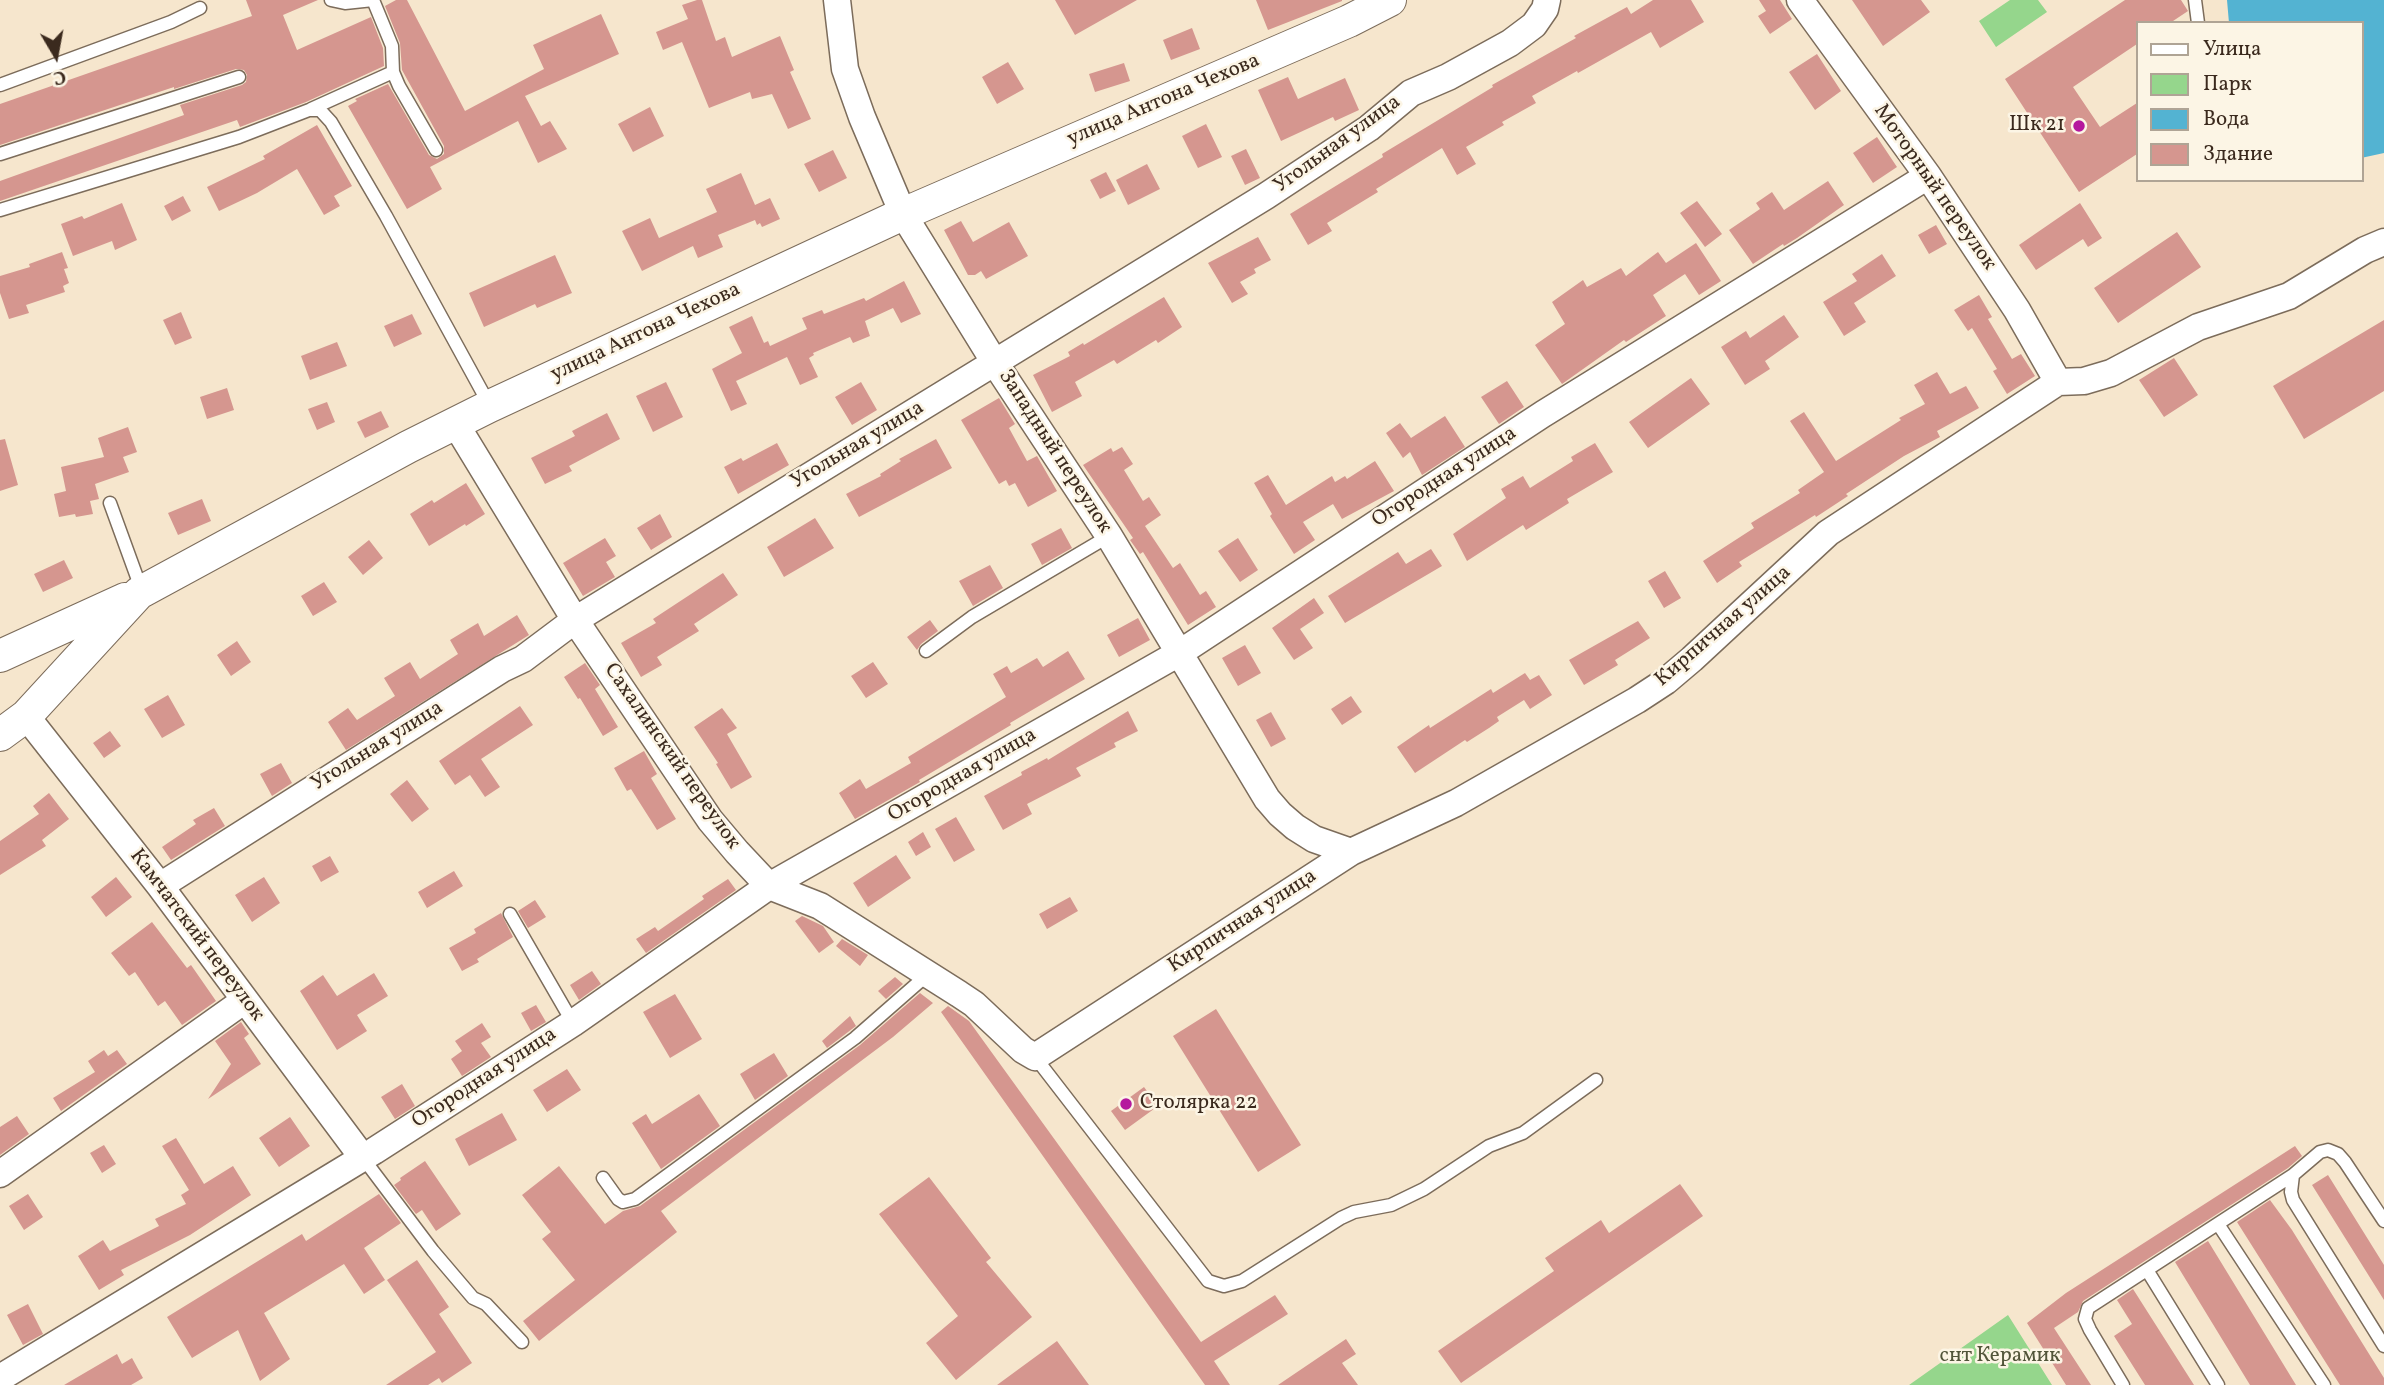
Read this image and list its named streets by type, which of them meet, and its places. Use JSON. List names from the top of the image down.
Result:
{
  "streets": {
    "street": [
      "улица Антона Чехова",
      "Угольная улица",
      "Моторный переулок",
      "Западный переулок",
      "Огородная улица",
      "Кирпичная улица",
      "Сахалинский переулок",
      "Камчатский переулок"
    ]
  },
  "crossings": [
    ["улица Антона Чехова", "Западный переулок"],
    ["улица Антона Чехова", "Сахалинский переулок"],
    ["улица Антона Чехова", "Камчатский переулок"],
    ["Угольная улица", "Западный переулок"],
    ["Угольная улица", "Сахалинский переулок"],
    ["Угольная улица", "Камчатский переулок"],
    ["Моторный переулок", "Огородная улица"],
    ["Моторный переулок", "Кирпичная улица"],
    ["Западный переулок", "Огородная улица"],
    ["Западный переулок", "Кирпичная улица"],
    ["Огородная улица", "Сахалинский переулок"],
    ["Огородная улица", "Камчатский переулок"],
    ["Кирпичная улица", "Сахалинский переулок"]
  ],
  "parks": ["снт Керамик"],
  "places": ["Шк 21", "Столярка 22"],
  "legend": [
    "Улица",
    "Парк",
    "Вода",
    "Здание"
  ],
  "north": "bottom"
}
